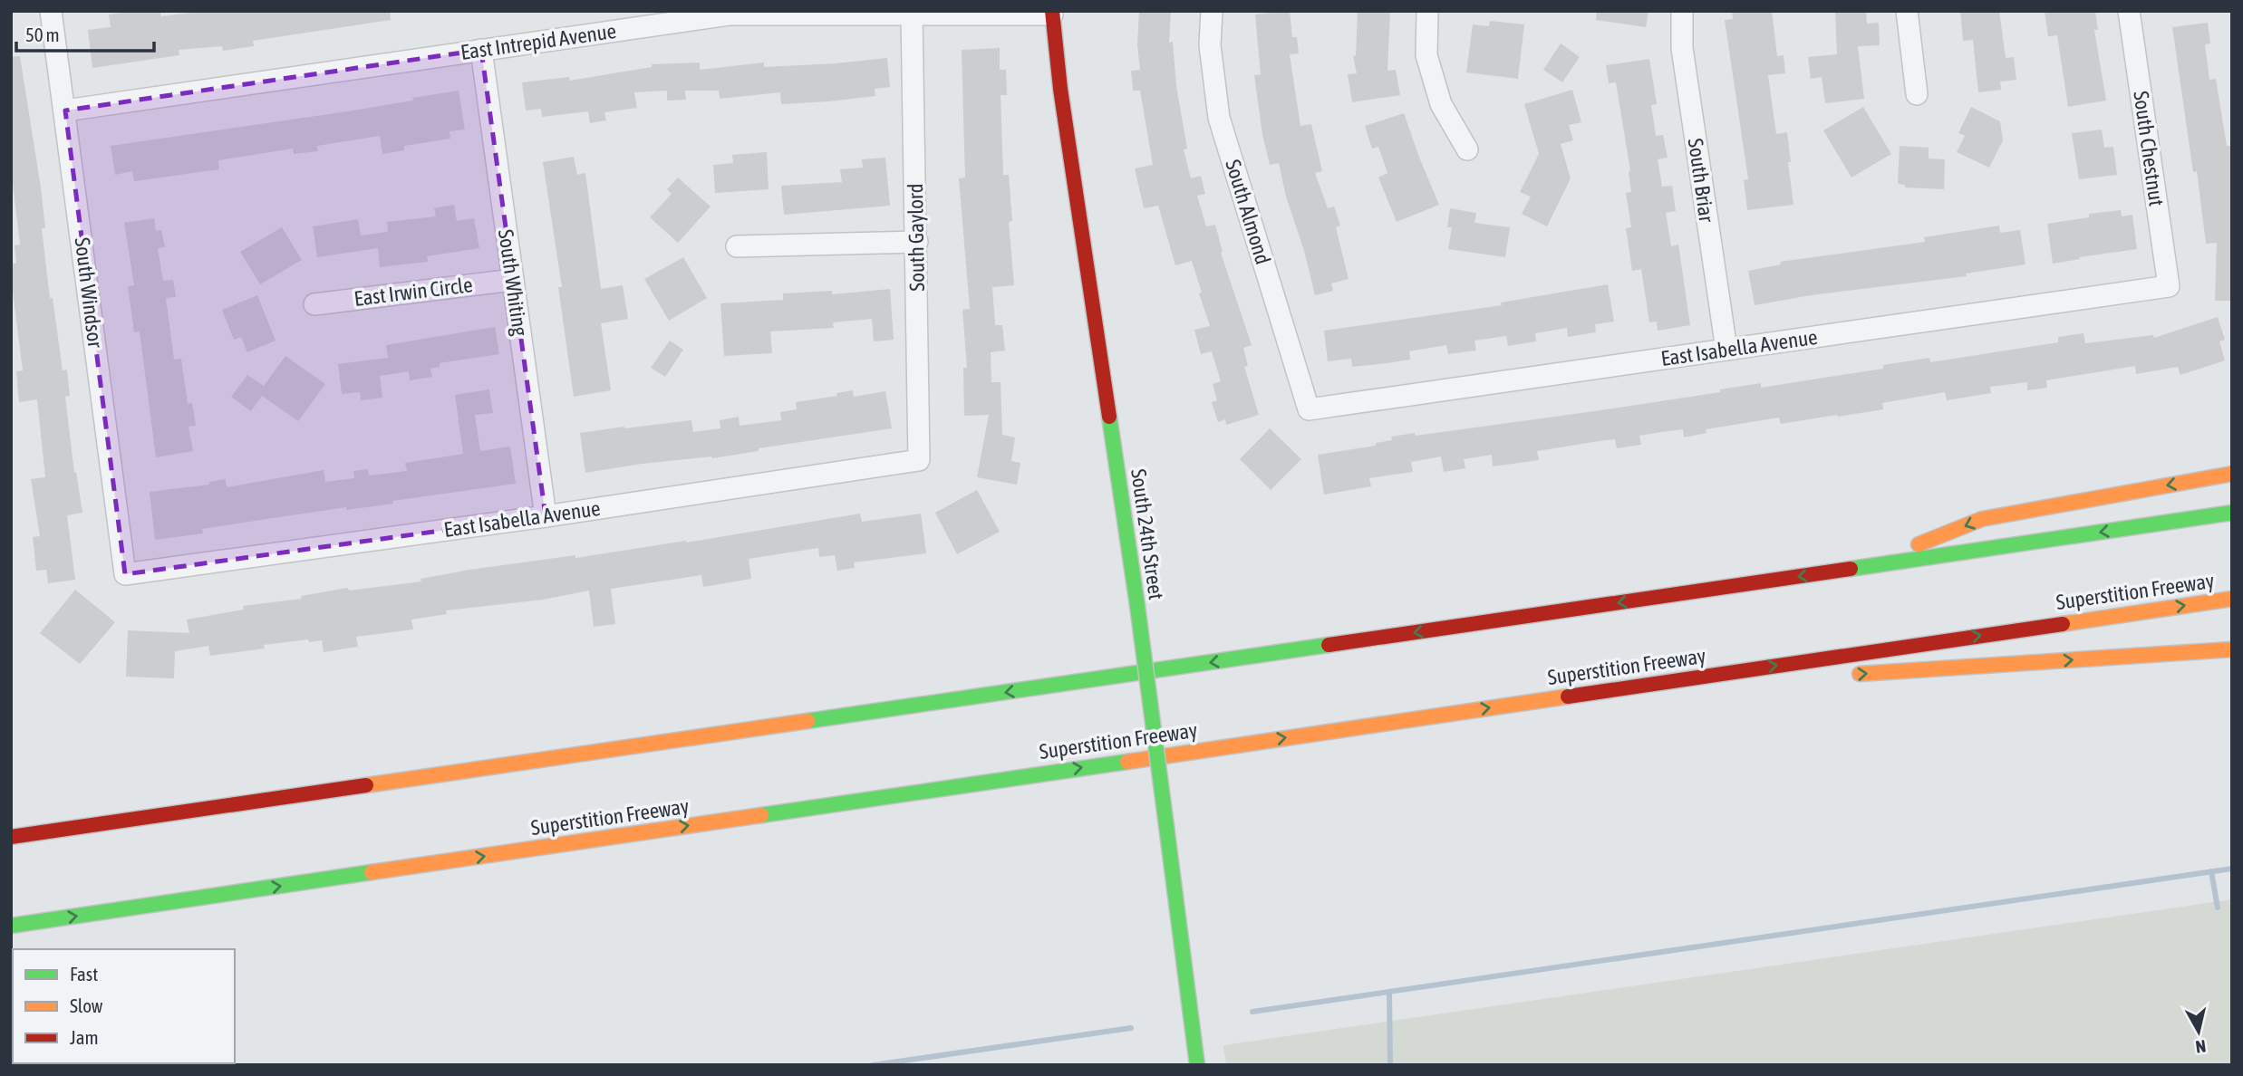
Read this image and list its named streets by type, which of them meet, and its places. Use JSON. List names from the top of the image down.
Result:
{
  "streets": {
    "main road": ["South 24th Street", "Superstition Freeway"],
    "street": [
      "East Intrepid Avenue",
      "South Chestnut",
      "South Briar",
      "South Almond",
      "South Gaylord",
      "South Whiting",
      "East Irwin Circle",
      "South Windsor",
      "East Isabella Avenue"
    ]
  },
  "crossings": [
    ["East Intrepid Avenue", "South Gaylord"],
    ["East Intrepid Avenue", "South Whiting"],
    ["East Intrepid Avenue", "South Windsor"],
    ["East Intrepid Avenue", "South 24th Street"],
    ["South Chestnut", "East Isabella Avenue"],
    ["South Briar", "East Isabella Avenue"],
    ["South Almond", "East Isabella Avenue"],
    ["South Gaylord", "East Isabella Avenue"],
    ["South Whiting", "East Irwin Circle"],
    ["South Whiting", "East Isabella Avenue"],
    ["South Windsor", "East Isabella Avenue"]
  ],
  "legend": ["Fast", "Slow", "Jam"],
  "scale_bar": "50 m",
  "north": "bottom"
}
